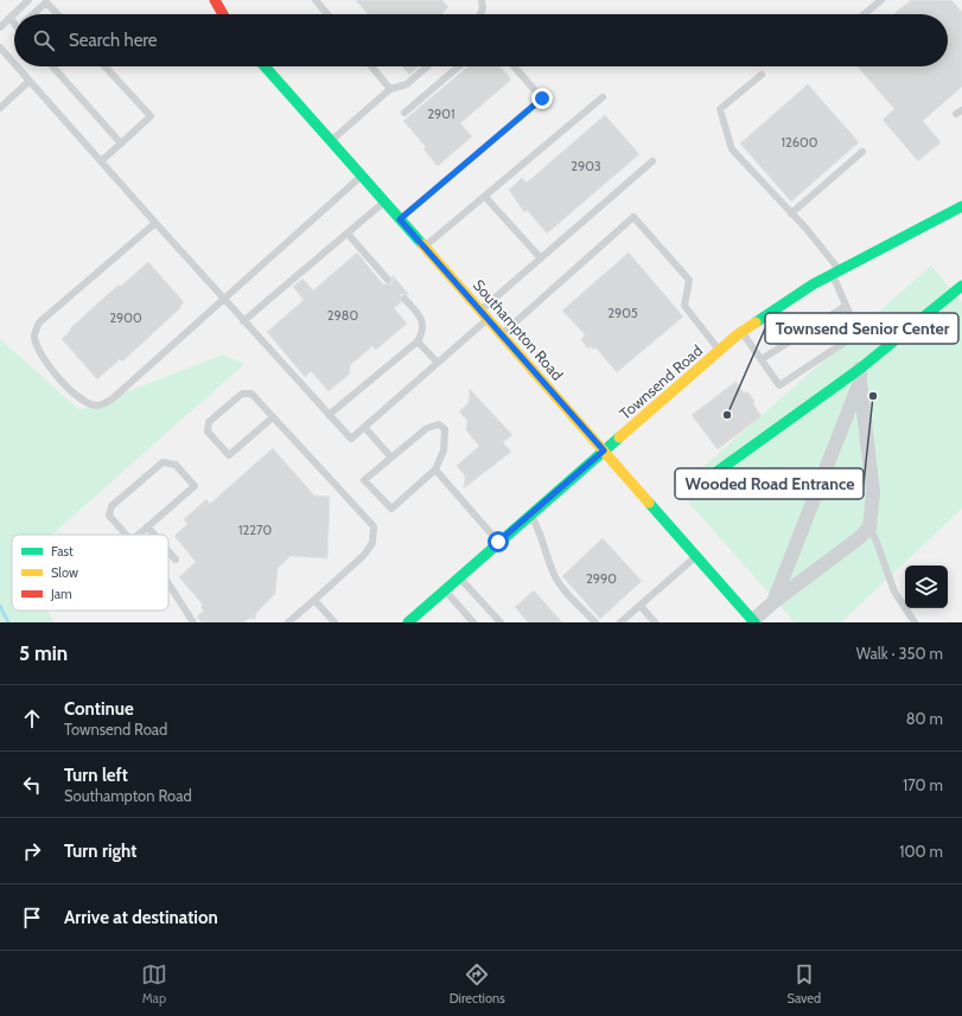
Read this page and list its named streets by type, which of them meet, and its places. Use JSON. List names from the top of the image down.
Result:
{
  "streets": {
    "street": ["Southampton Road", "Townsend Road"]
  },
  "crossings": [
    ["Southampton Road", "Townsend Road"]
  ],
  "places": ["Wooded Road Entrance", "Townsend Senior Center"],
  "house_numbers": [
    "2901",
    "12600",
    "2903",
    "2905",
    "2980",
    "2900",
    "12270",
    "2990"
  ],
  "legend": ["Fast", "Slow", "Jam"],
  "page": {
    "search": "Search here",
    "heading": ["5 min", "Walk · 350 m"],
    "list": [
      ["Continue", "Townsend Road", "80 m"],
      ["Turn left", "Southampton Road", "170 m"],
      ["Turn right", "100 m"],
      "Arrive at destination"
    ],
    "nav": ["Map", "Directions", "Saved"]
  }
}
